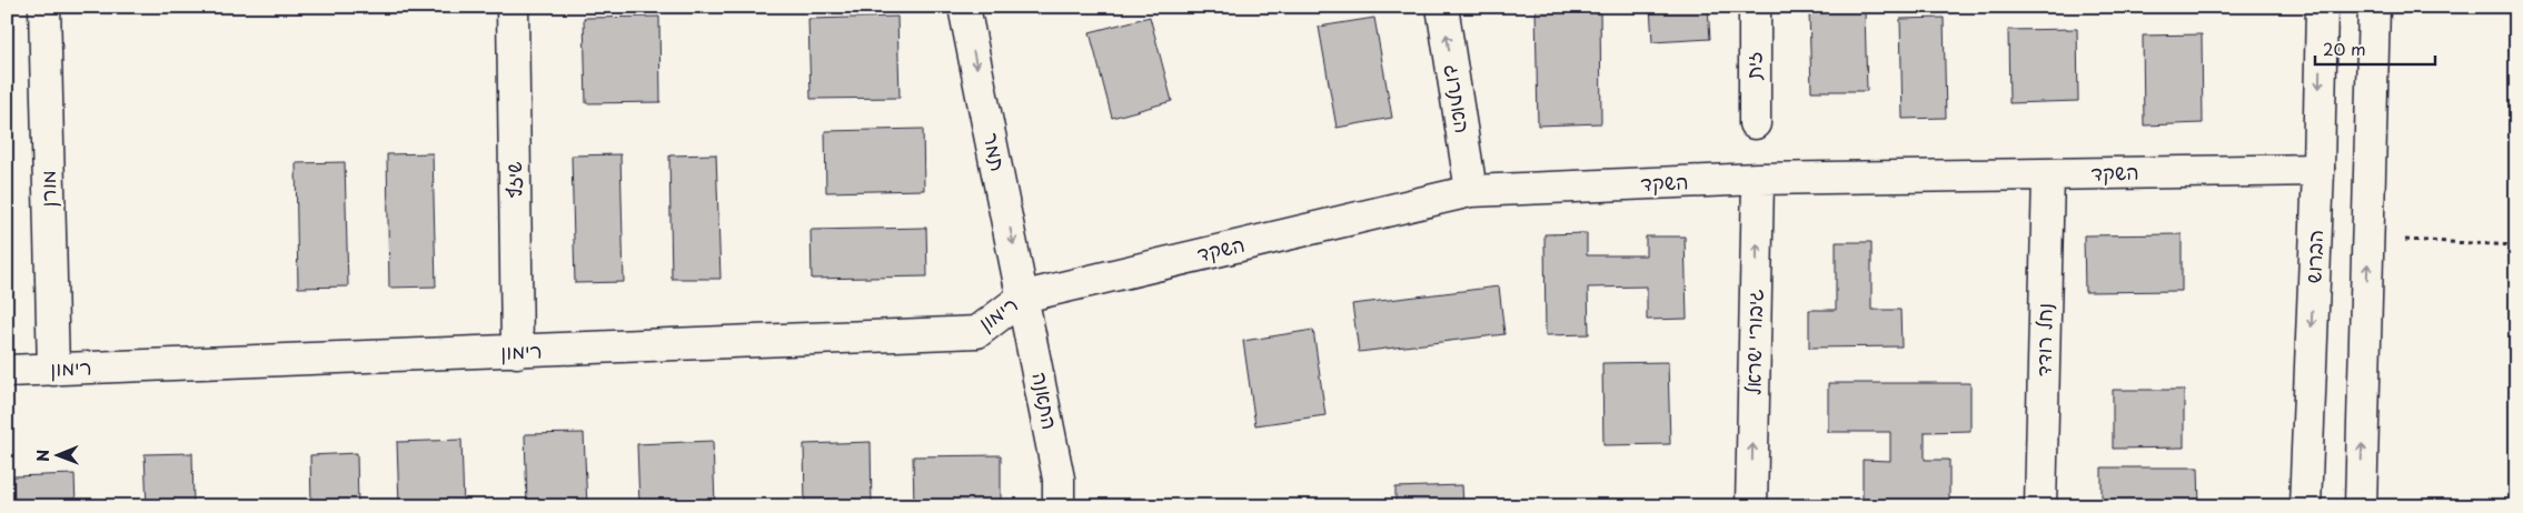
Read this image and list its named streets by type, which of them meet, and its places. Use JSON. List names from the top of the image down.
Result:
{
  "streets": {
    "street": [
      "זית",
      "האתרוג",
      "תמר",
      "השקד",
      "שיזף",
      "מורן",
      "הברוש",
      "רימון",
      "נחל רודד",
      "גיבורי ישראל",
      "התאנה"
    ]
  },
  "crossings": [
    ["האתרוג", "השקד"],
    ["תמר", "השקד"],
    ["תמר", "רימון"],
    ["תמר", "התאנה"],
    ["השקד", "הברוש"],
    ["השקד", "רימון"],
    ["השקד", "נחל רודד"],
    ["השקד", "גיבורי ישראל"],
    ["השקד", "התאנה"],
    ["שיזף", "רימון"],
    ["מורן", "רימון"],
    ["רימון", "התאנה"]
  ],
  "one_way": ["האתרוג", "תמר", "גיבורי ישראל"],
  "scale_bar": "20 m",
  "north": "left"
}
